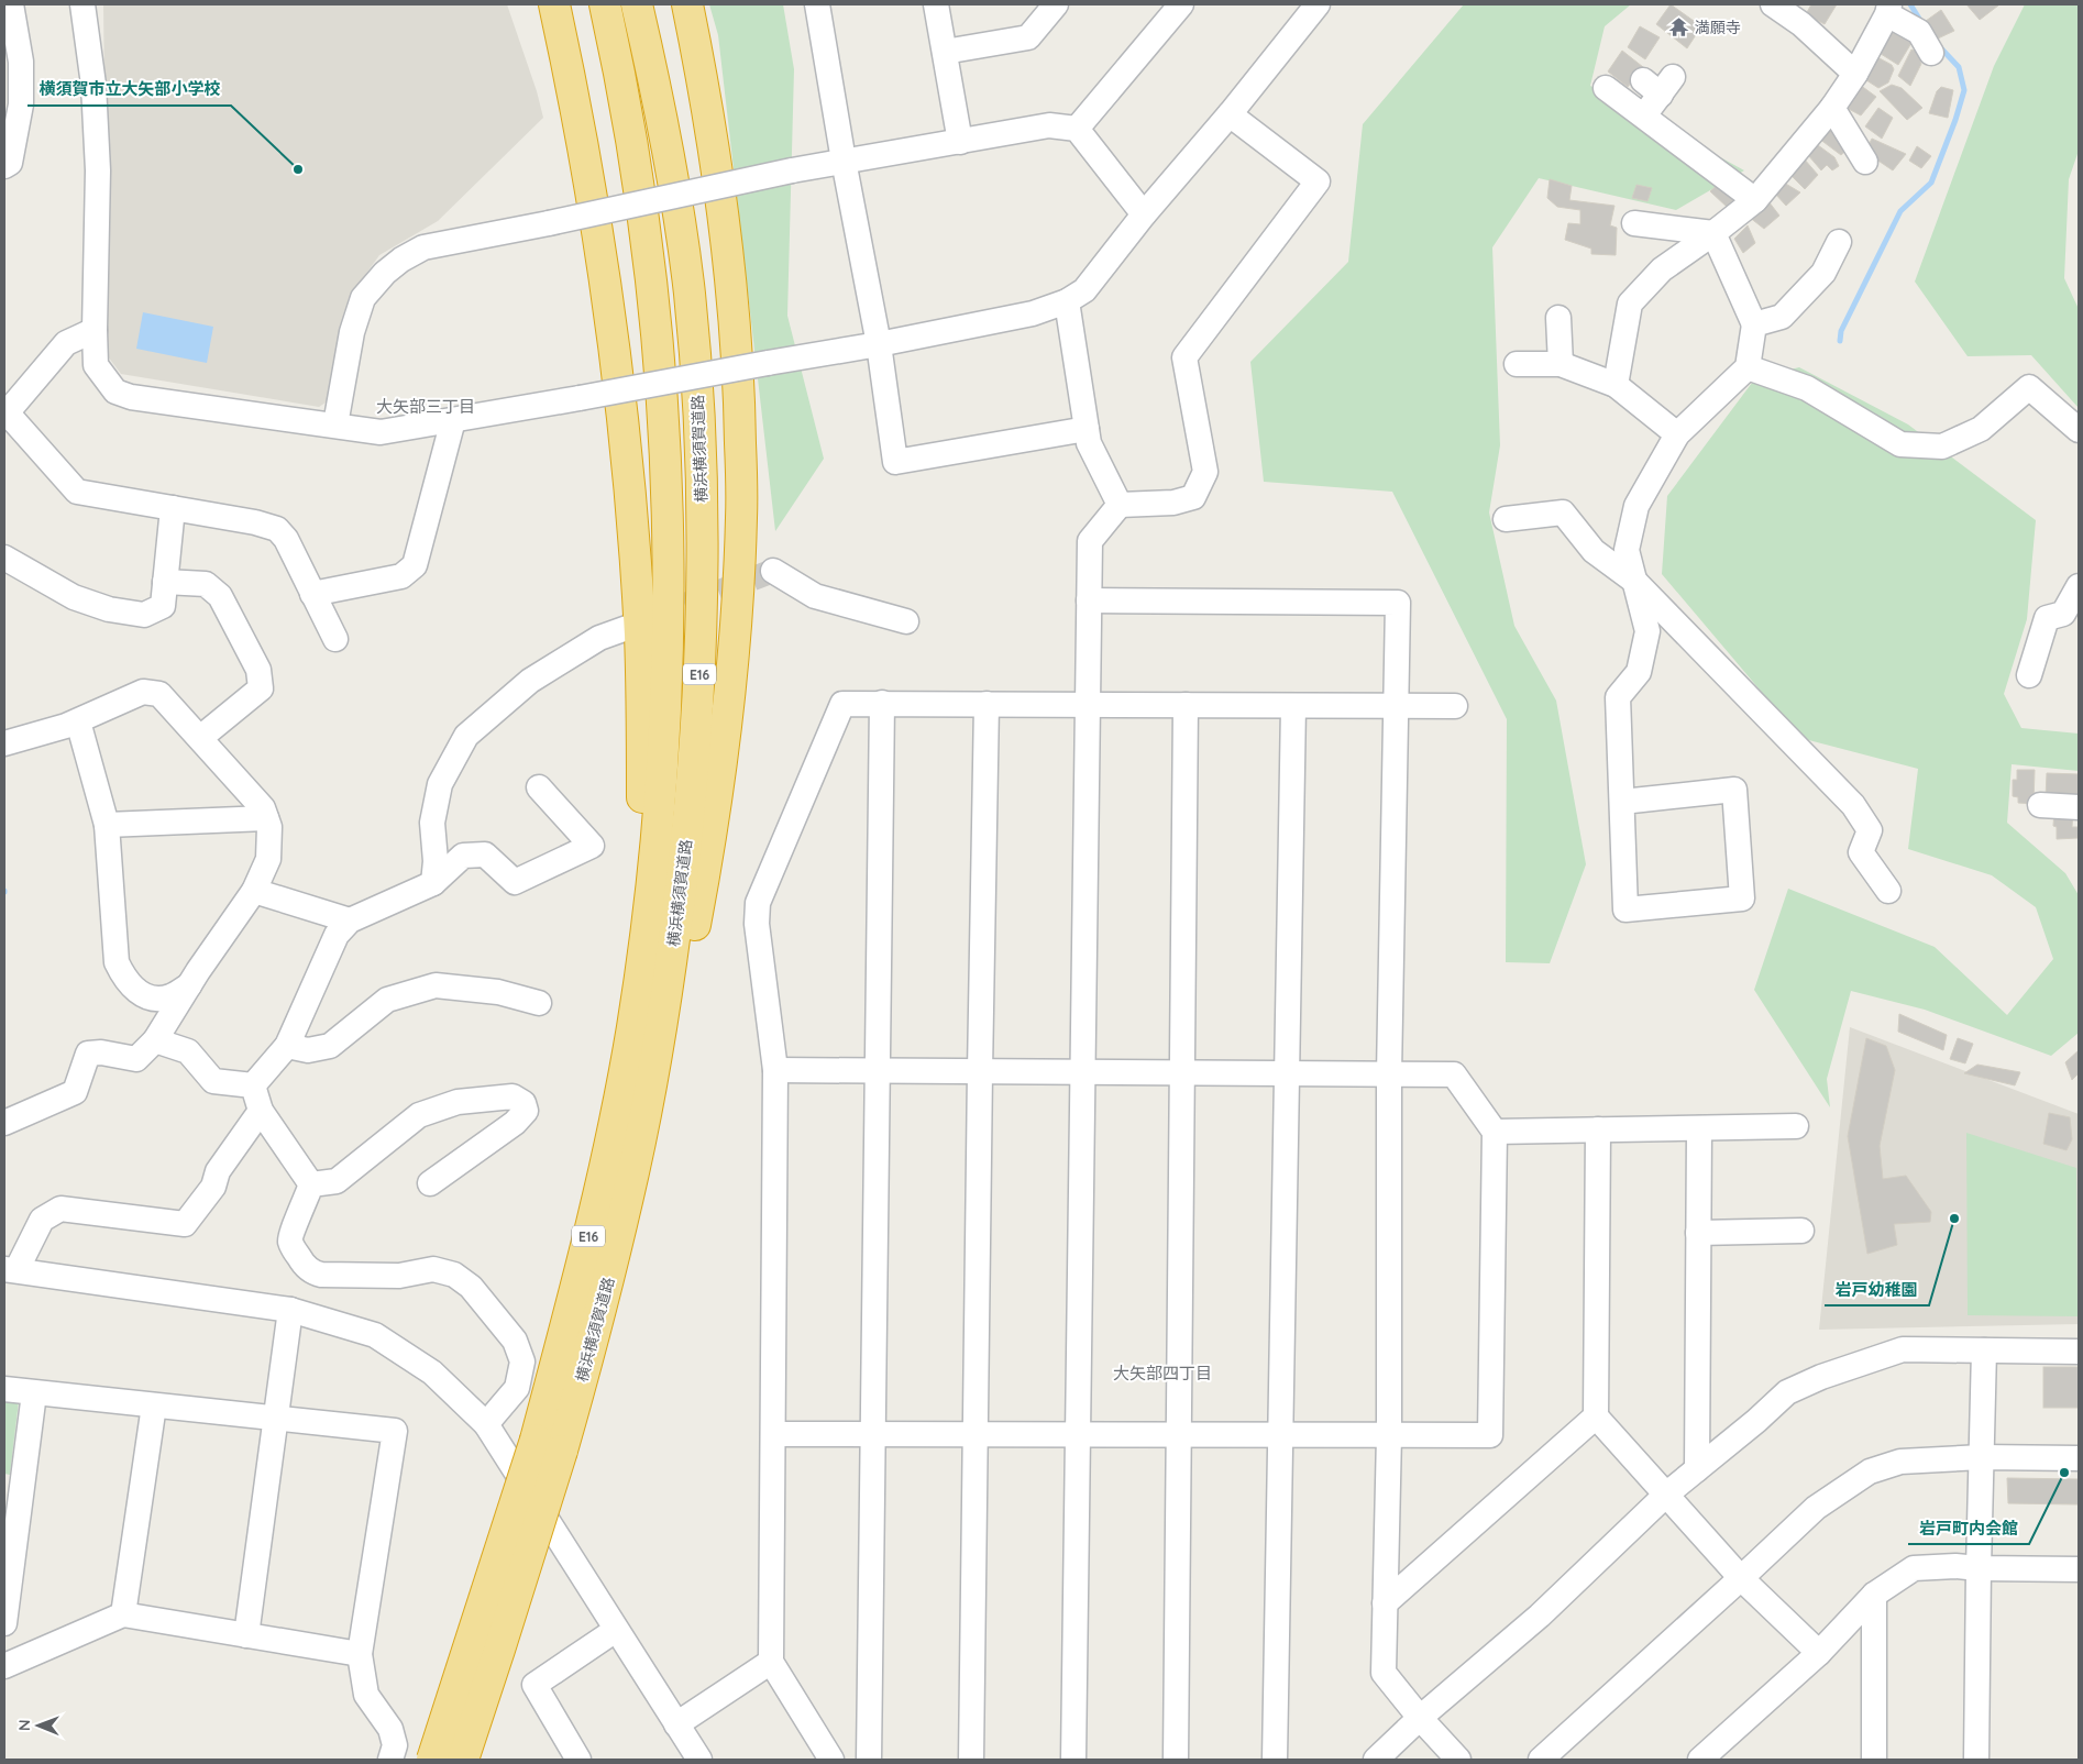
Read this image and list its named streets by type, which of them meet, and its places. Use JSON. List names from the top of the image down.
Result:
{
  "streets": {
    "highway": ["横浜横須賀道路", "E16"]
  },
  "districts": ["大矢部三丁目", "大矢部四丁目"],
  "places": {
    "temple": ["満願寺"],
    "other": ["横須賀市立大矢部小学校", "岩戸幼稚園", "岩戸町内会館"]
  },
  "north": "left"
}
